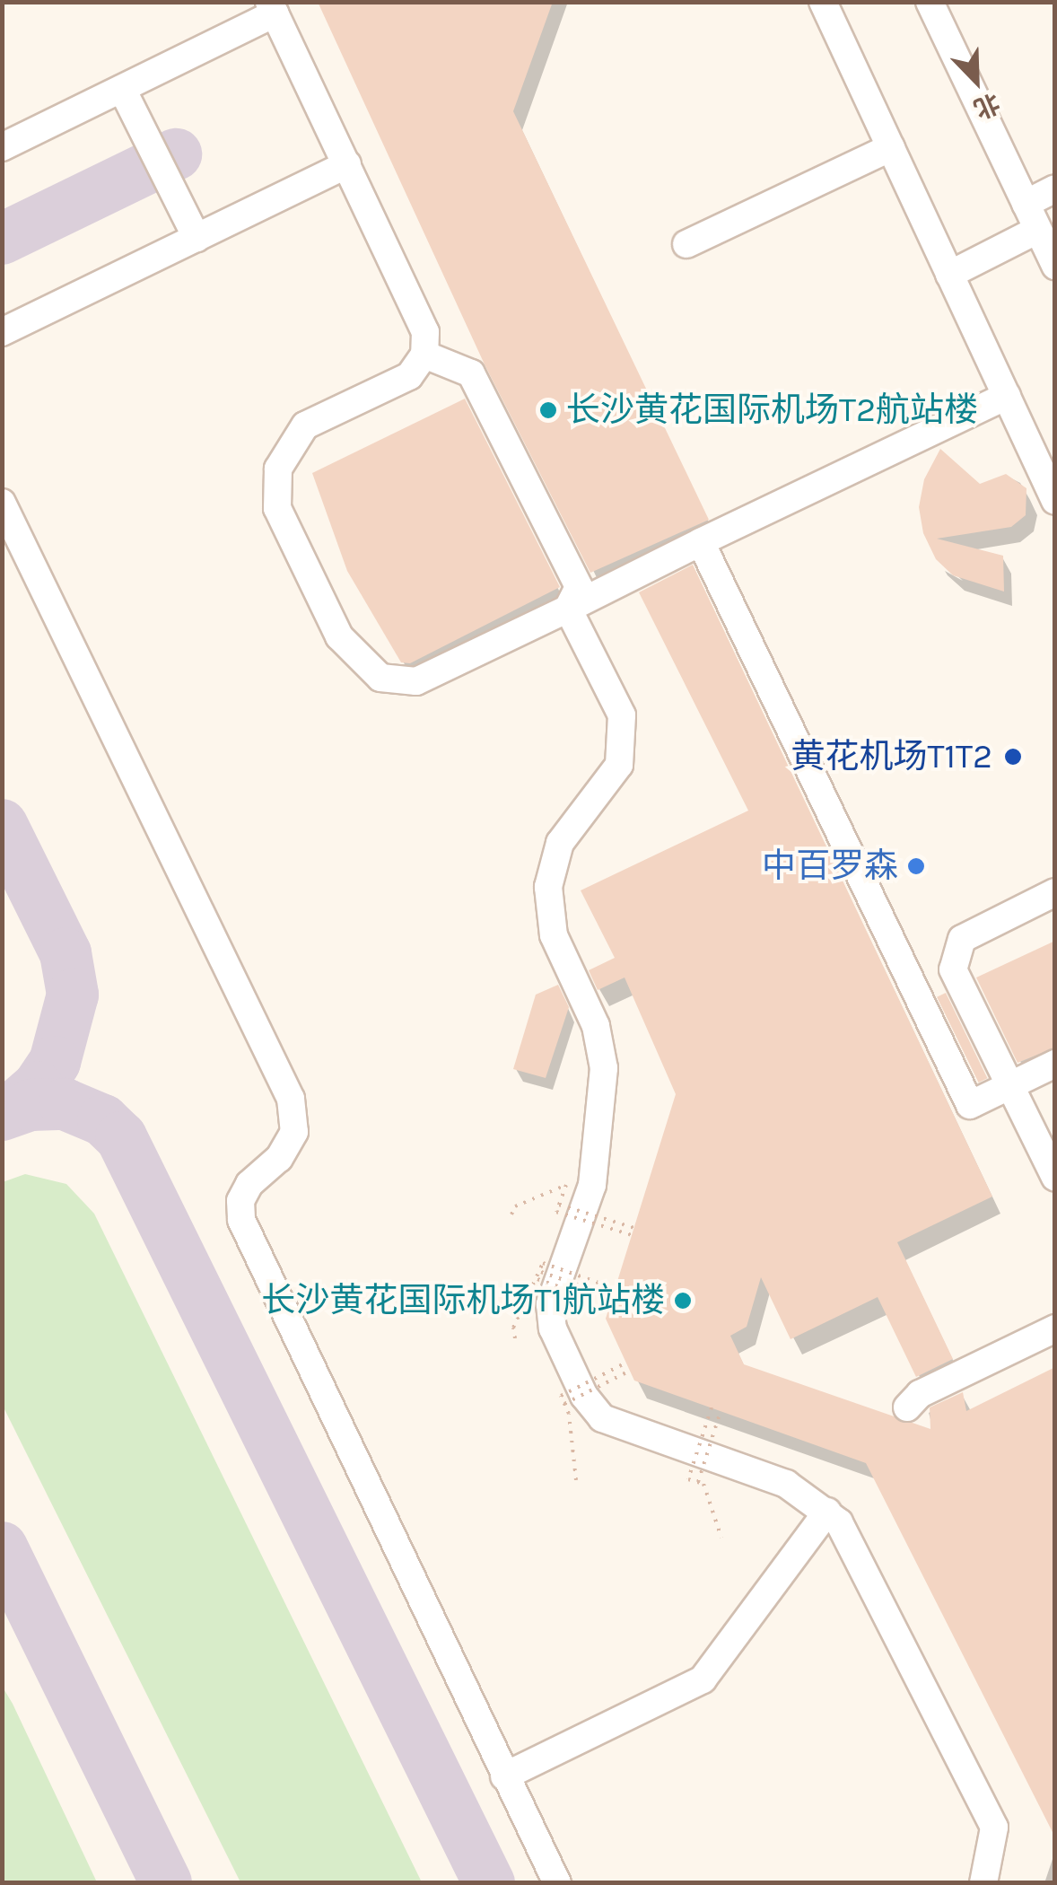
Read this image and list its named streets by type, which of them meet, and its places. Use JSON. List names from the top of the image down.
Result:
{
  "places": [
    "长沙黄花国际机场T2航站楼",
    "黄花机场T1T2",
    "中百罗森",
    "长沙黄花国际机场T1航站楼"
  ],
  "north": "bottom right"
}
